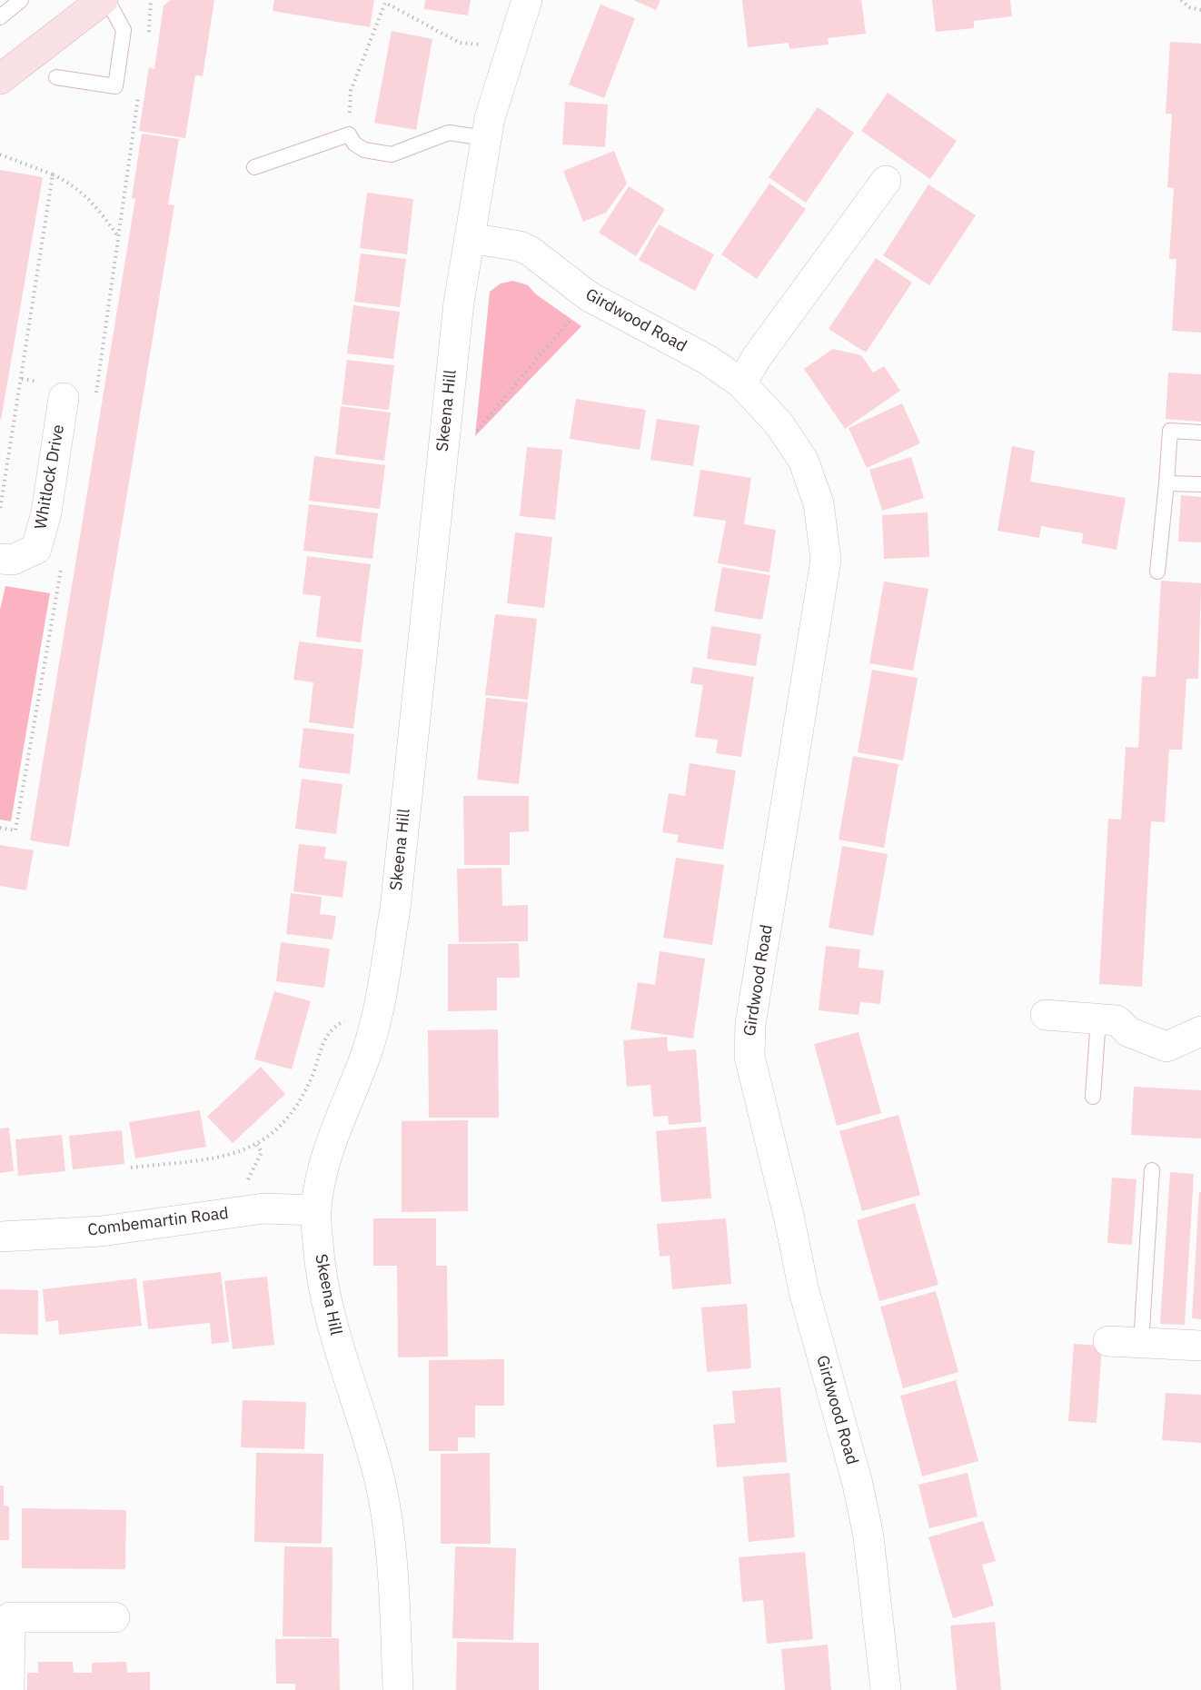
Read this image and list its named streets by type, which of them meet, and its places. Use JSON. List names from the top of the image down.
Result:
{
  "streets": {
    "street": [
      "Girdwood Road",
      "Skeena Hill",
      "Whitlock Drive",
      "Combemartin Road"
    ]
  },
  "crossings": [
    ["Girdwood Road", "Skeena Hill"],
    ["Skeena Hill", "Combemartin Road"]
  ]
}
